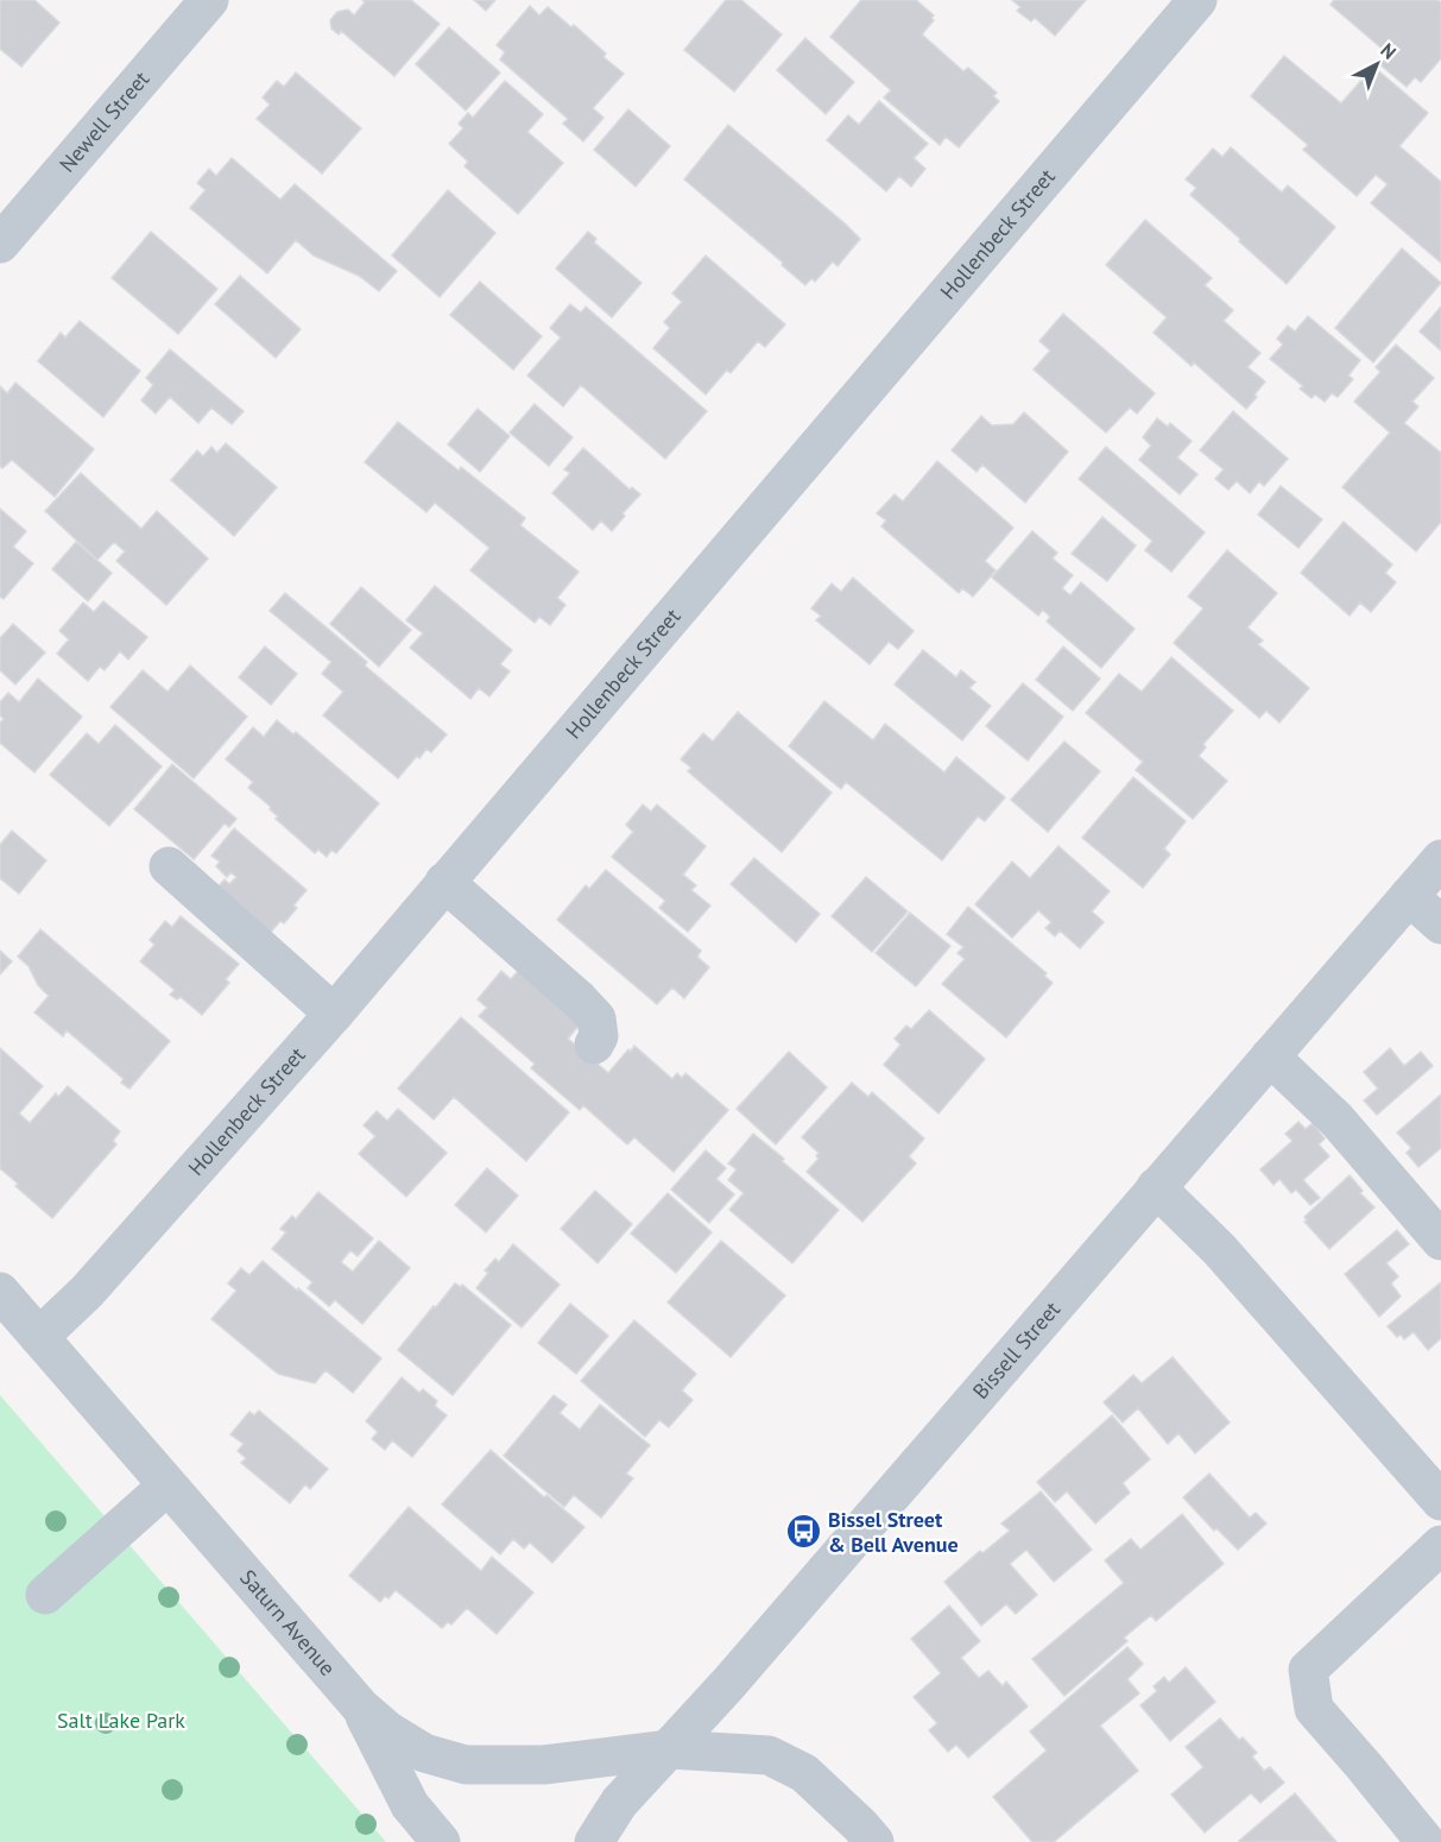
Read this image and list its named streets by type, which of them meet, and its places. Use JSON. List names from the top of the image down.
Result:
{
  "streets": {
    "street": [
      "Newell Street",
      "Hollenbeck Street",
      "Bissell Street",
      "Saturn Avenue"
    ]
  },
  "crossings": [
    ["Hollenbeck Street", "Saturn Avenue"],
    ["Bissell Street", "Saturn Avenue"]
  ],
  "parks": ["Salt Lake Park"],
  "places": {
    "bus stop": ["Bissel Street & Bell Avenue"]
  },
  "north": "top right"
}
